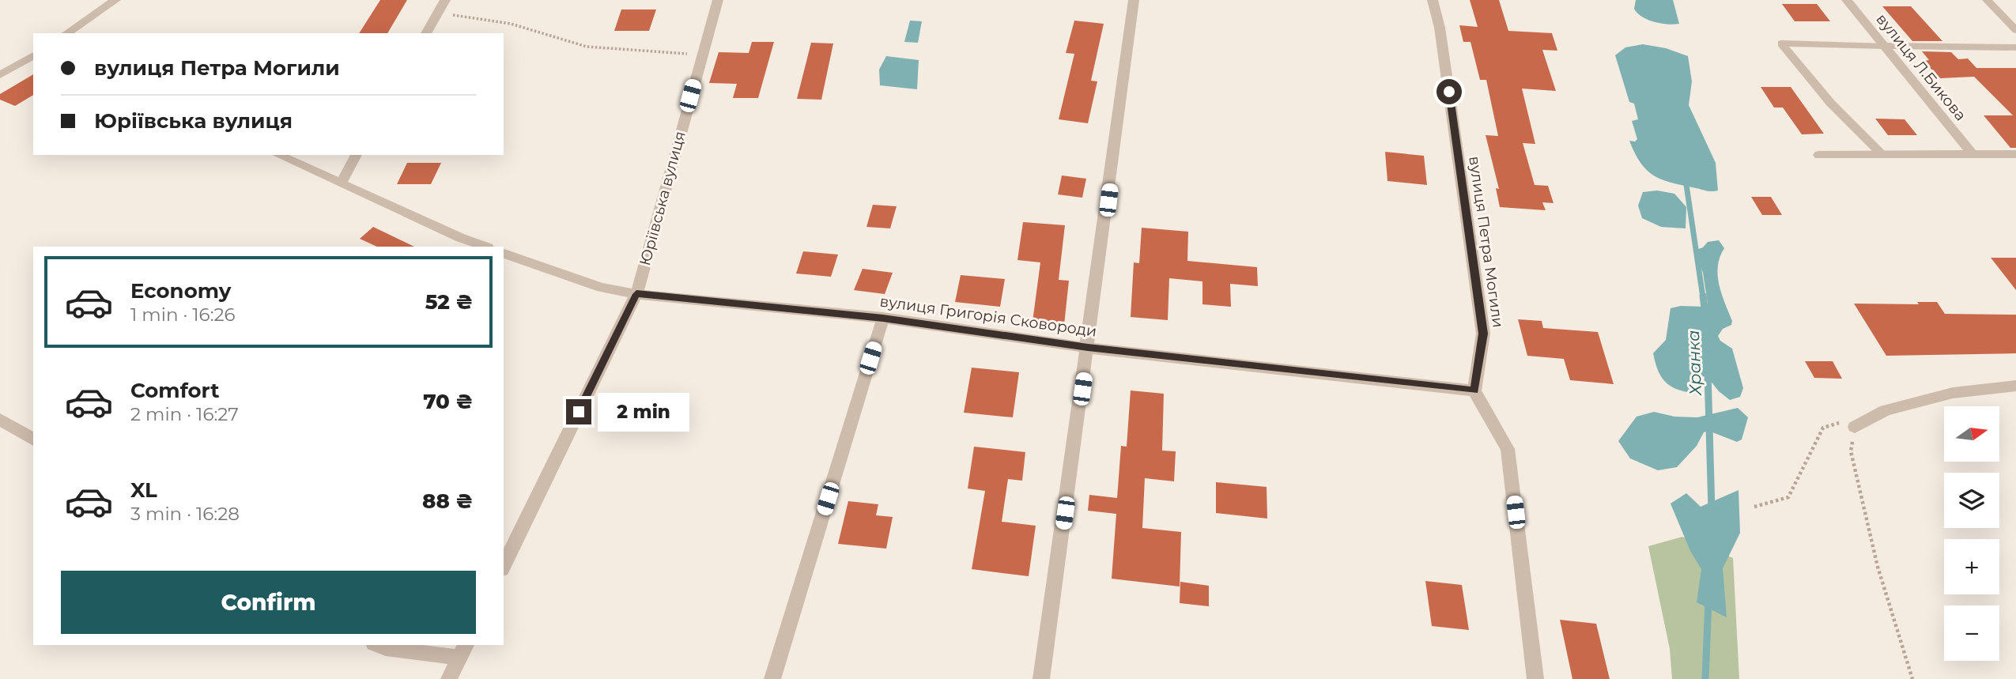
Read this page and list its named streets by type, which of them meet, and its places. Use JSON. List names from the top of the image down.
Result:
{
  "streets": {
    "street": [
      "вулиця Л.Бикова",
      "Юріївська вулиця",
      "вулиця Петра Могили",
      "вулиця Григорія Сковороди"
    ]
  },
  "crossings": [
    ["Юріївська вулиця", "вулиця Григорія Сковороди"],
    ["вулиця Петра Могили", "вулиця Григорія Сковороди"]
  ],
  "water": ["Хранка"],
  "north": "right",
  "page": {
    "banner": ["вулиця Петра Могили", "Юріївська вулиця"],
    "list": [
      {
        "name": "Economy",
        "note": "1 min · 16:26",
        "value": "52 ₴"
      },
      {
        "name": "Comfort",
        "note": "2 min · 16:27",
        "value": "70 ₴"
      },
      {
        "name": "XL",
        "note": "3 min · 16:28",
        "value": "88 ₴"
      }
    ],
    "bubble": "2 min",
    "map_buttons": ["+", "−"],
    "buttons": "Confirm"
  }
}
